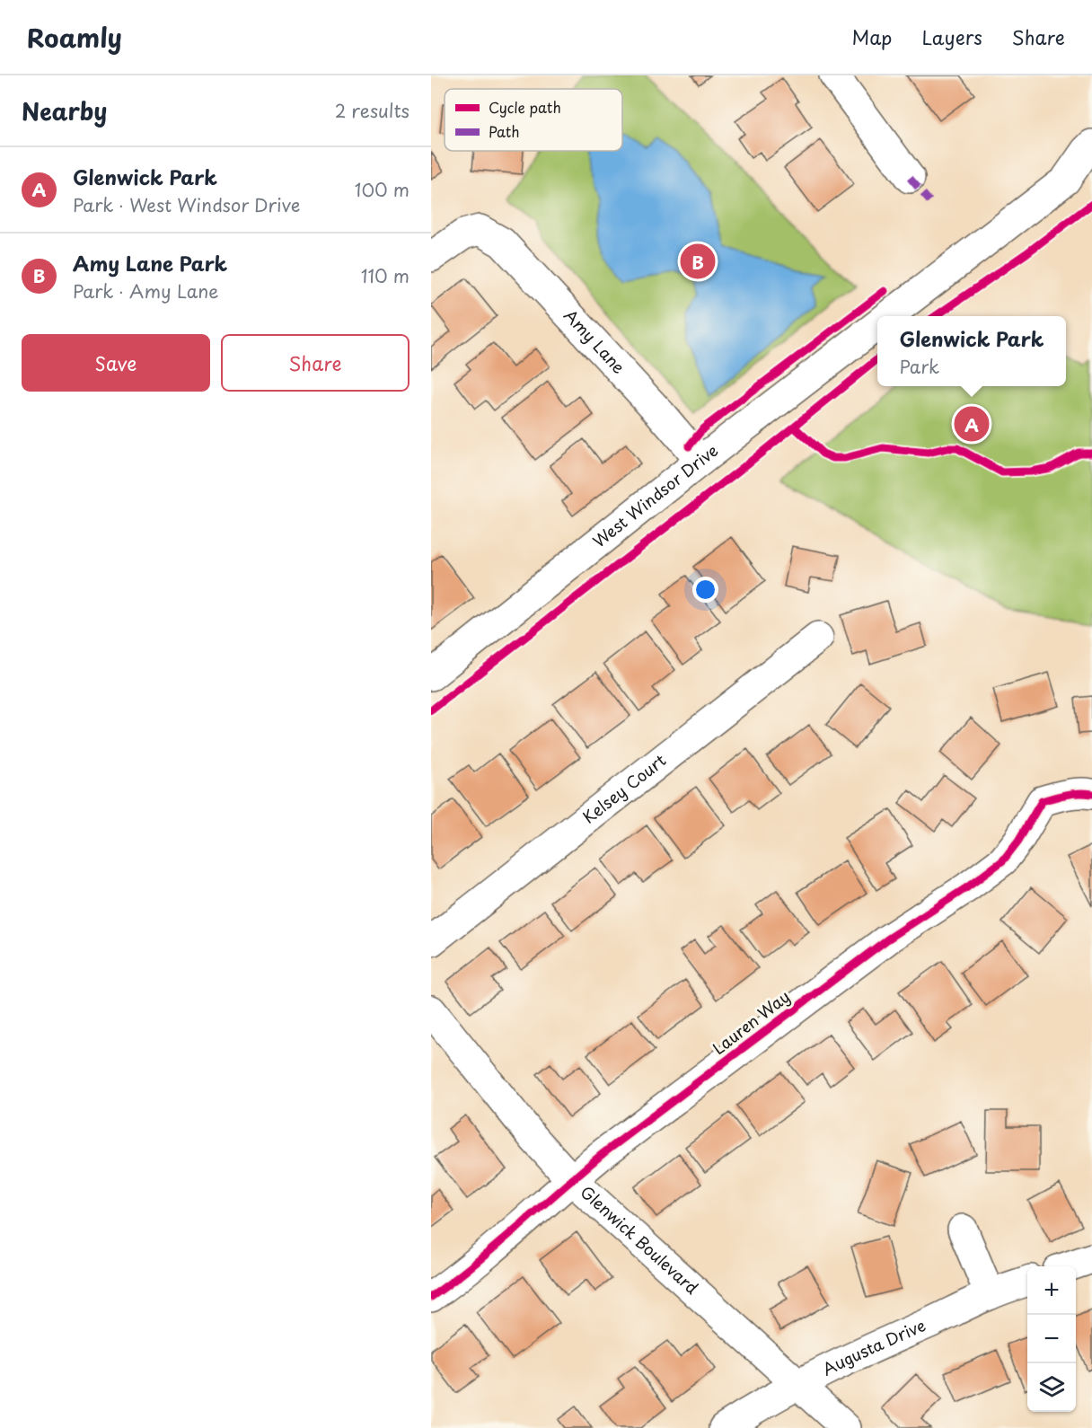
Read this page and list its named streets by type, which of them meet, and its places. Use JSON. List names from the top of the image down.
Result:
{
  "streets": {
    "street": [
      "Amy Lane",
      "West Windsor Drive",
      "Kelsey Court",
      "Lauren Way",
      "Glenwick Boulevard",
      "Augusta Drive"
    ]
  },
  "crossings": [
    ["Amy Lane", "West Windsor Drive"],
    ["Lauren Way", "Glenwick Boulevard"],
    ["Glenwick Boulevard", "Augusta Drive"]
  ],
  "legend": ["Cycle path", "Path"],
  "page": {
    "header": "Roamly",
    "nav": ["Map", "Layers", "Share"],
    "heading": ["Nearby", "2 results"],
    "list": [
      {
        "mark": "A",
        "name": "Glenwick Park",
        "note": "Park · West Windsor Drive",
        "value": "100 m"
      },
      {
        "mark": "B",
        "name": "Amy Lane Park",
        "note": "Park · Amy Lane",
        "value": "110 m"
      }
    ],
    "pins": ["B", "A"],
    "popup": ["Glenwick Park", "Park"],
    "buttons": ["Save", "Share"],
    "map_buttons": ["+", "−"]
  }
}
